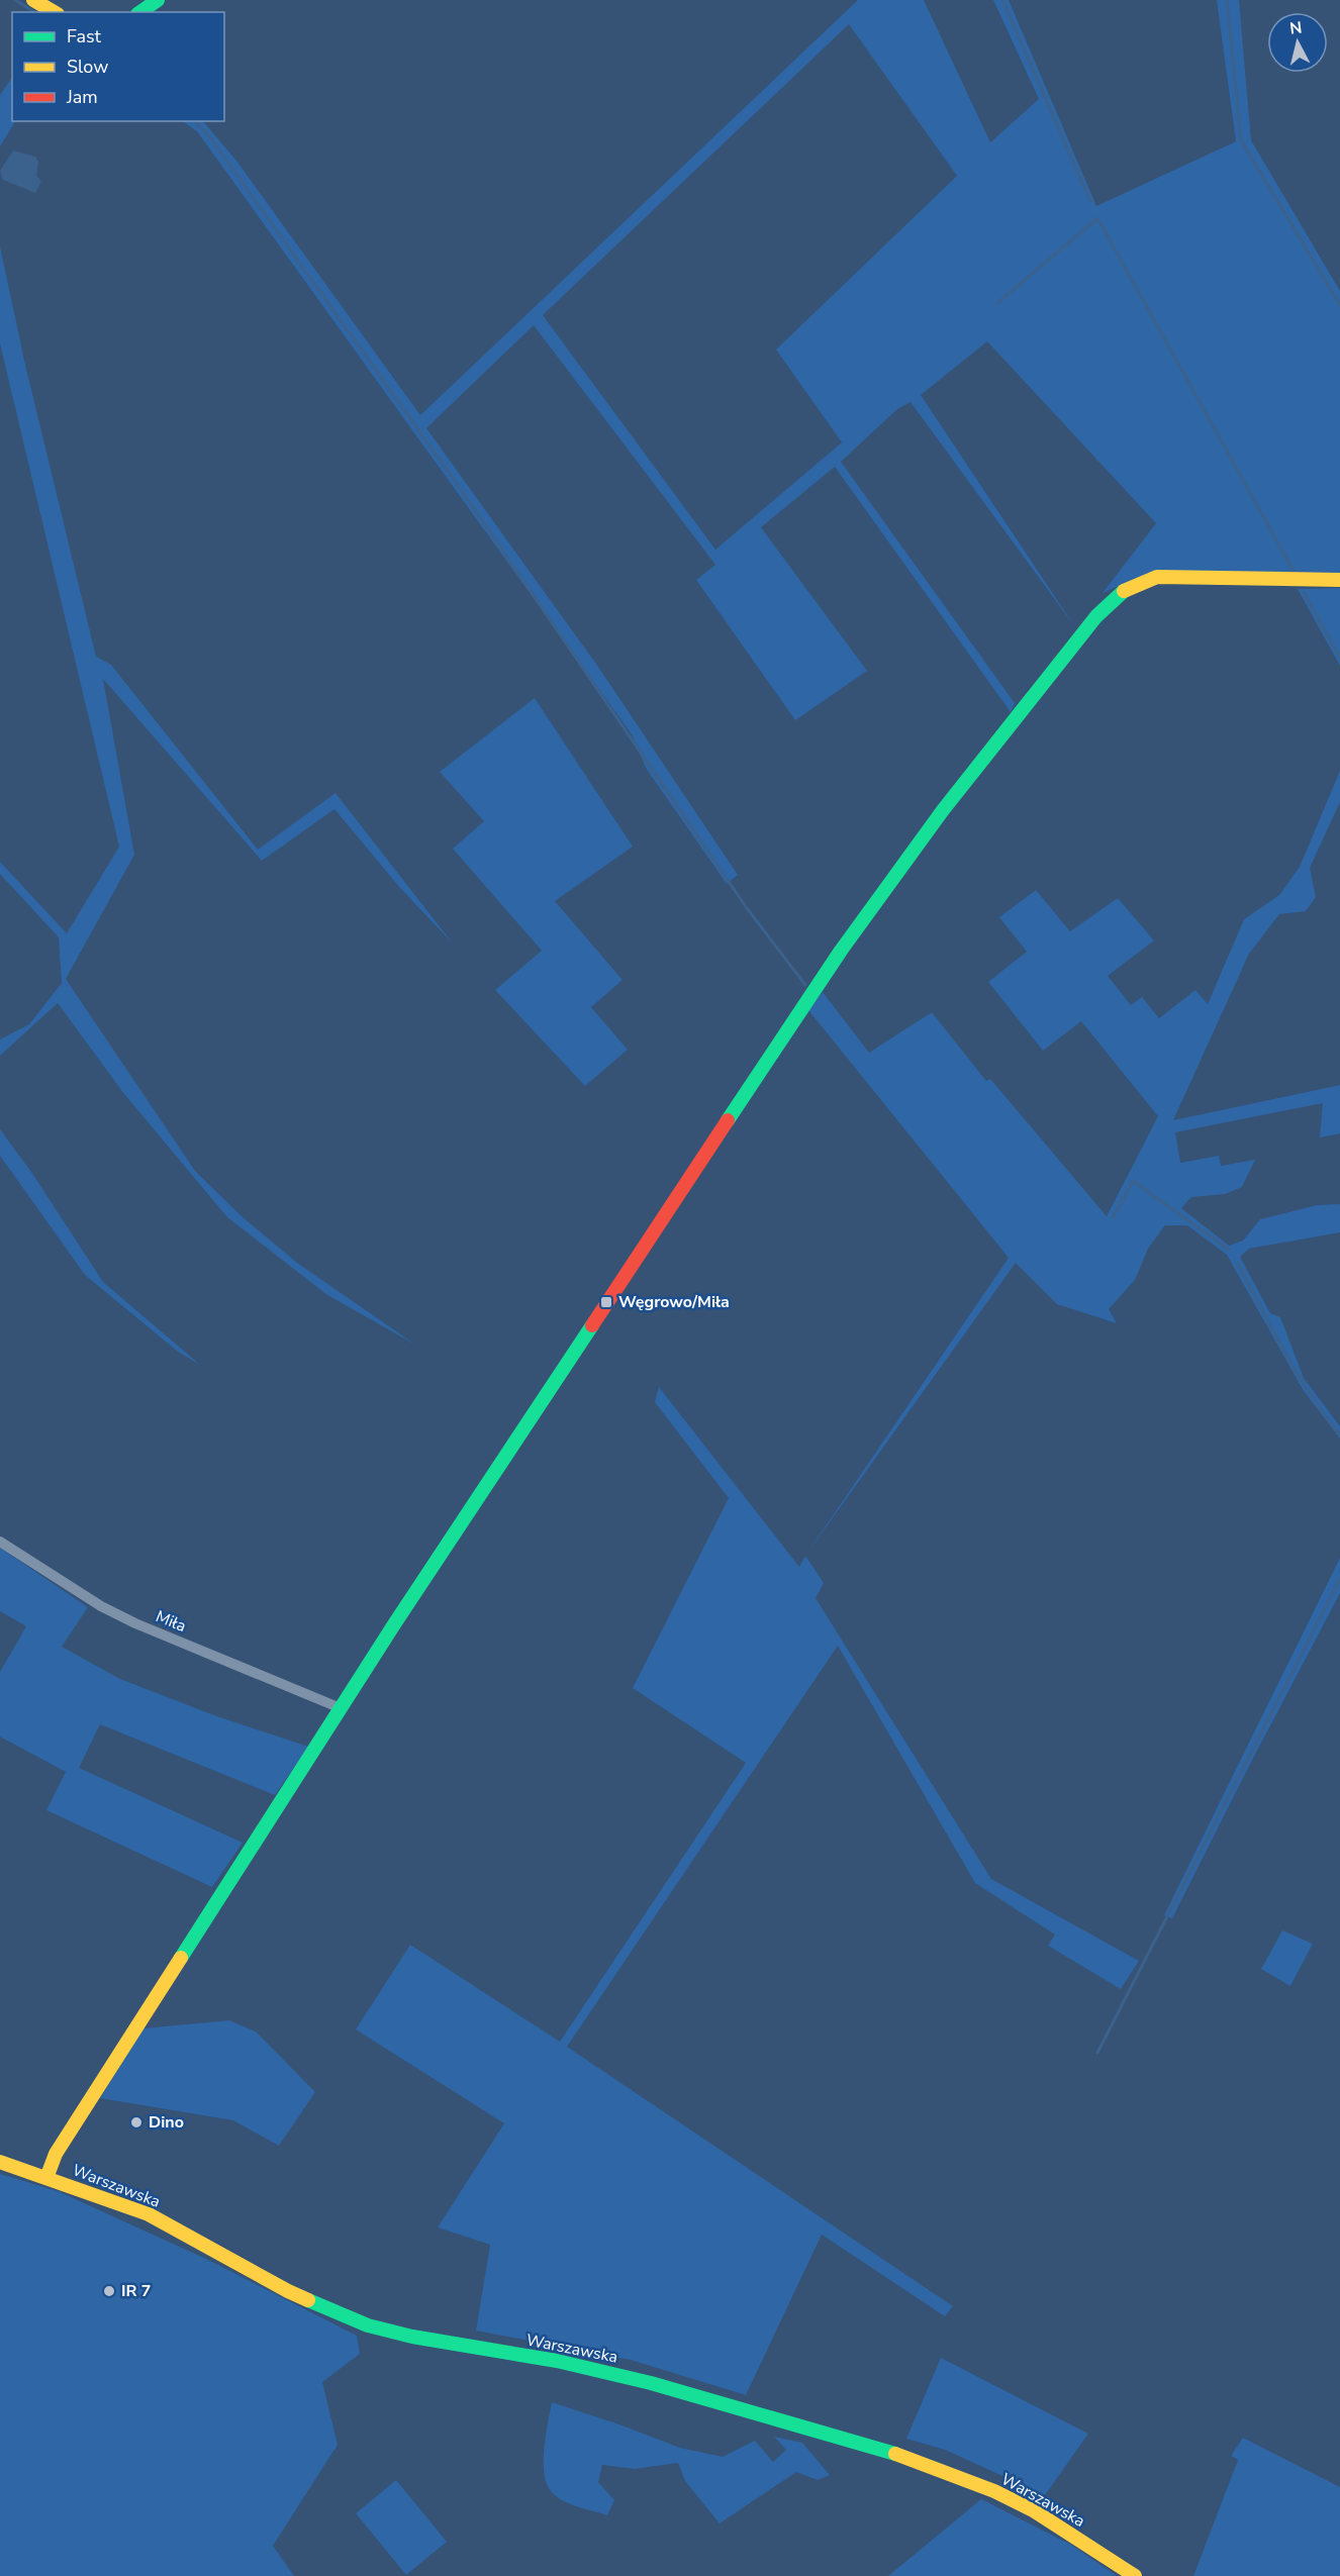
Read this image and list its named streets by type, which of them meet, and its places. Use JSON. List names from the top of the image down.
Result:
{
  "streets": {
    "street": ["Miła", "Warszawska"]
  },
  "places": {
    "transit": ["Węgrowo/Miła"],
    "other": ["Dino", "IR 7"]
  },
  "legend": ["Fast", "Slow", "Jam"],
  "north": "top"
}
